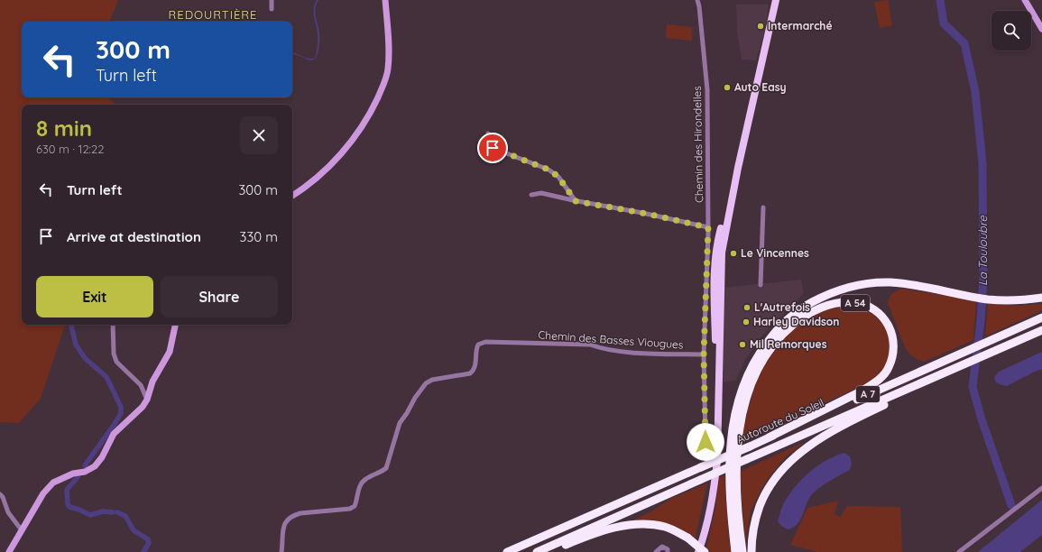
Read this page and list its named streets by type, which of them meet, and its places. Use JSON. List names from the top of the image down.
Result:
{
  "streets": {
    "highway": ["A 54", "A 7", "Autoroute du Soleil"],
    "street": ["Chemin des Hirondelles", "Chemin des Basses Viougues"]
  },
  "crossings": [
    ["Chemin des Hirondelles", "Chemin des Basses Viougues"],
    ["A 54", "Autoroute du Soleil"]
  ],
  "districts": ["REDOURTIÈRE"],
  "water": ["La Touloubre"],
  "places": [
    "Intermarché",
    "Auto Easy",
    "Le Vincennes",
    "L'Autrefois",
    "Harley Davidson",
    "Mil Remorques"
  ],
  "page": {
    "turn": ["300 m", "Turn left"],
    "heading": ["8 min", "630 m · 12:22"],
    "list": [
      {
        "name": "Turn left",
        "value": "300 m"
      },
      {
        "name": "Arrive at destination",
        "value": "330 m"
      }
    ],
    "buttons": ["Exit", "Share"]
  }
}
